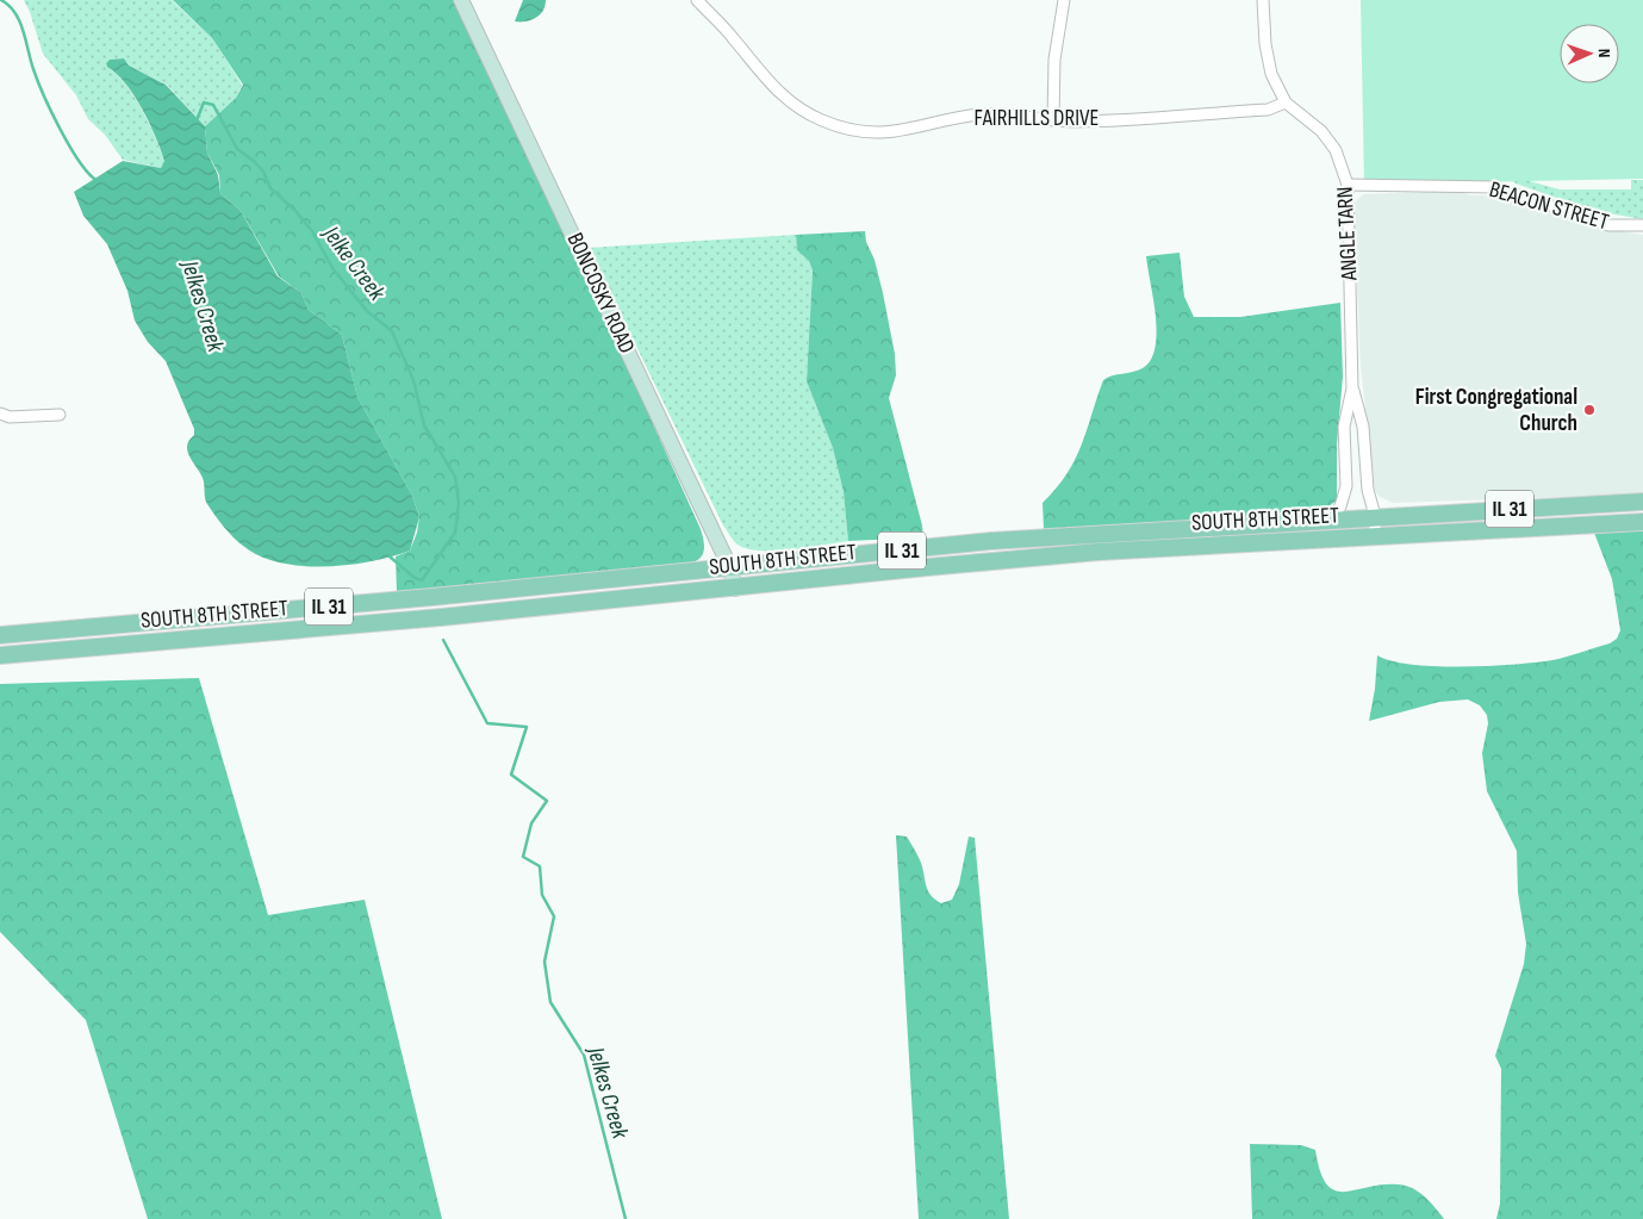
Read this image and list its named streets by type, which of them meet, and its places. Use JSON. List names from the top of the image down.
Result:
{
  "streets": {
    "main road": ["IL 31", "SOUTH 8TH STREET"],
    "street": [
      "FAIRHILLS DRIVE",
      "BEACON STREET",
      "ANGLE TARN",
      "BONCOSKY ROAD"
    ]
  },
  "crossings": [
    ["FAIRHILLS DRIVE", "ANGLE TARN"],
    ["BEACON STREET", "ANGLE TARN"],
    ["ANGLE TARN", "SOUTH 8TH STREET"],
    ["BONCOSKY ROAD", "SOUTH 8TH STREET"]
  ],
  "water": ["Jelke Creek", "Jelkes Creek"],
  "places": ["First Congregational Church"],
  "north": "right"
}
